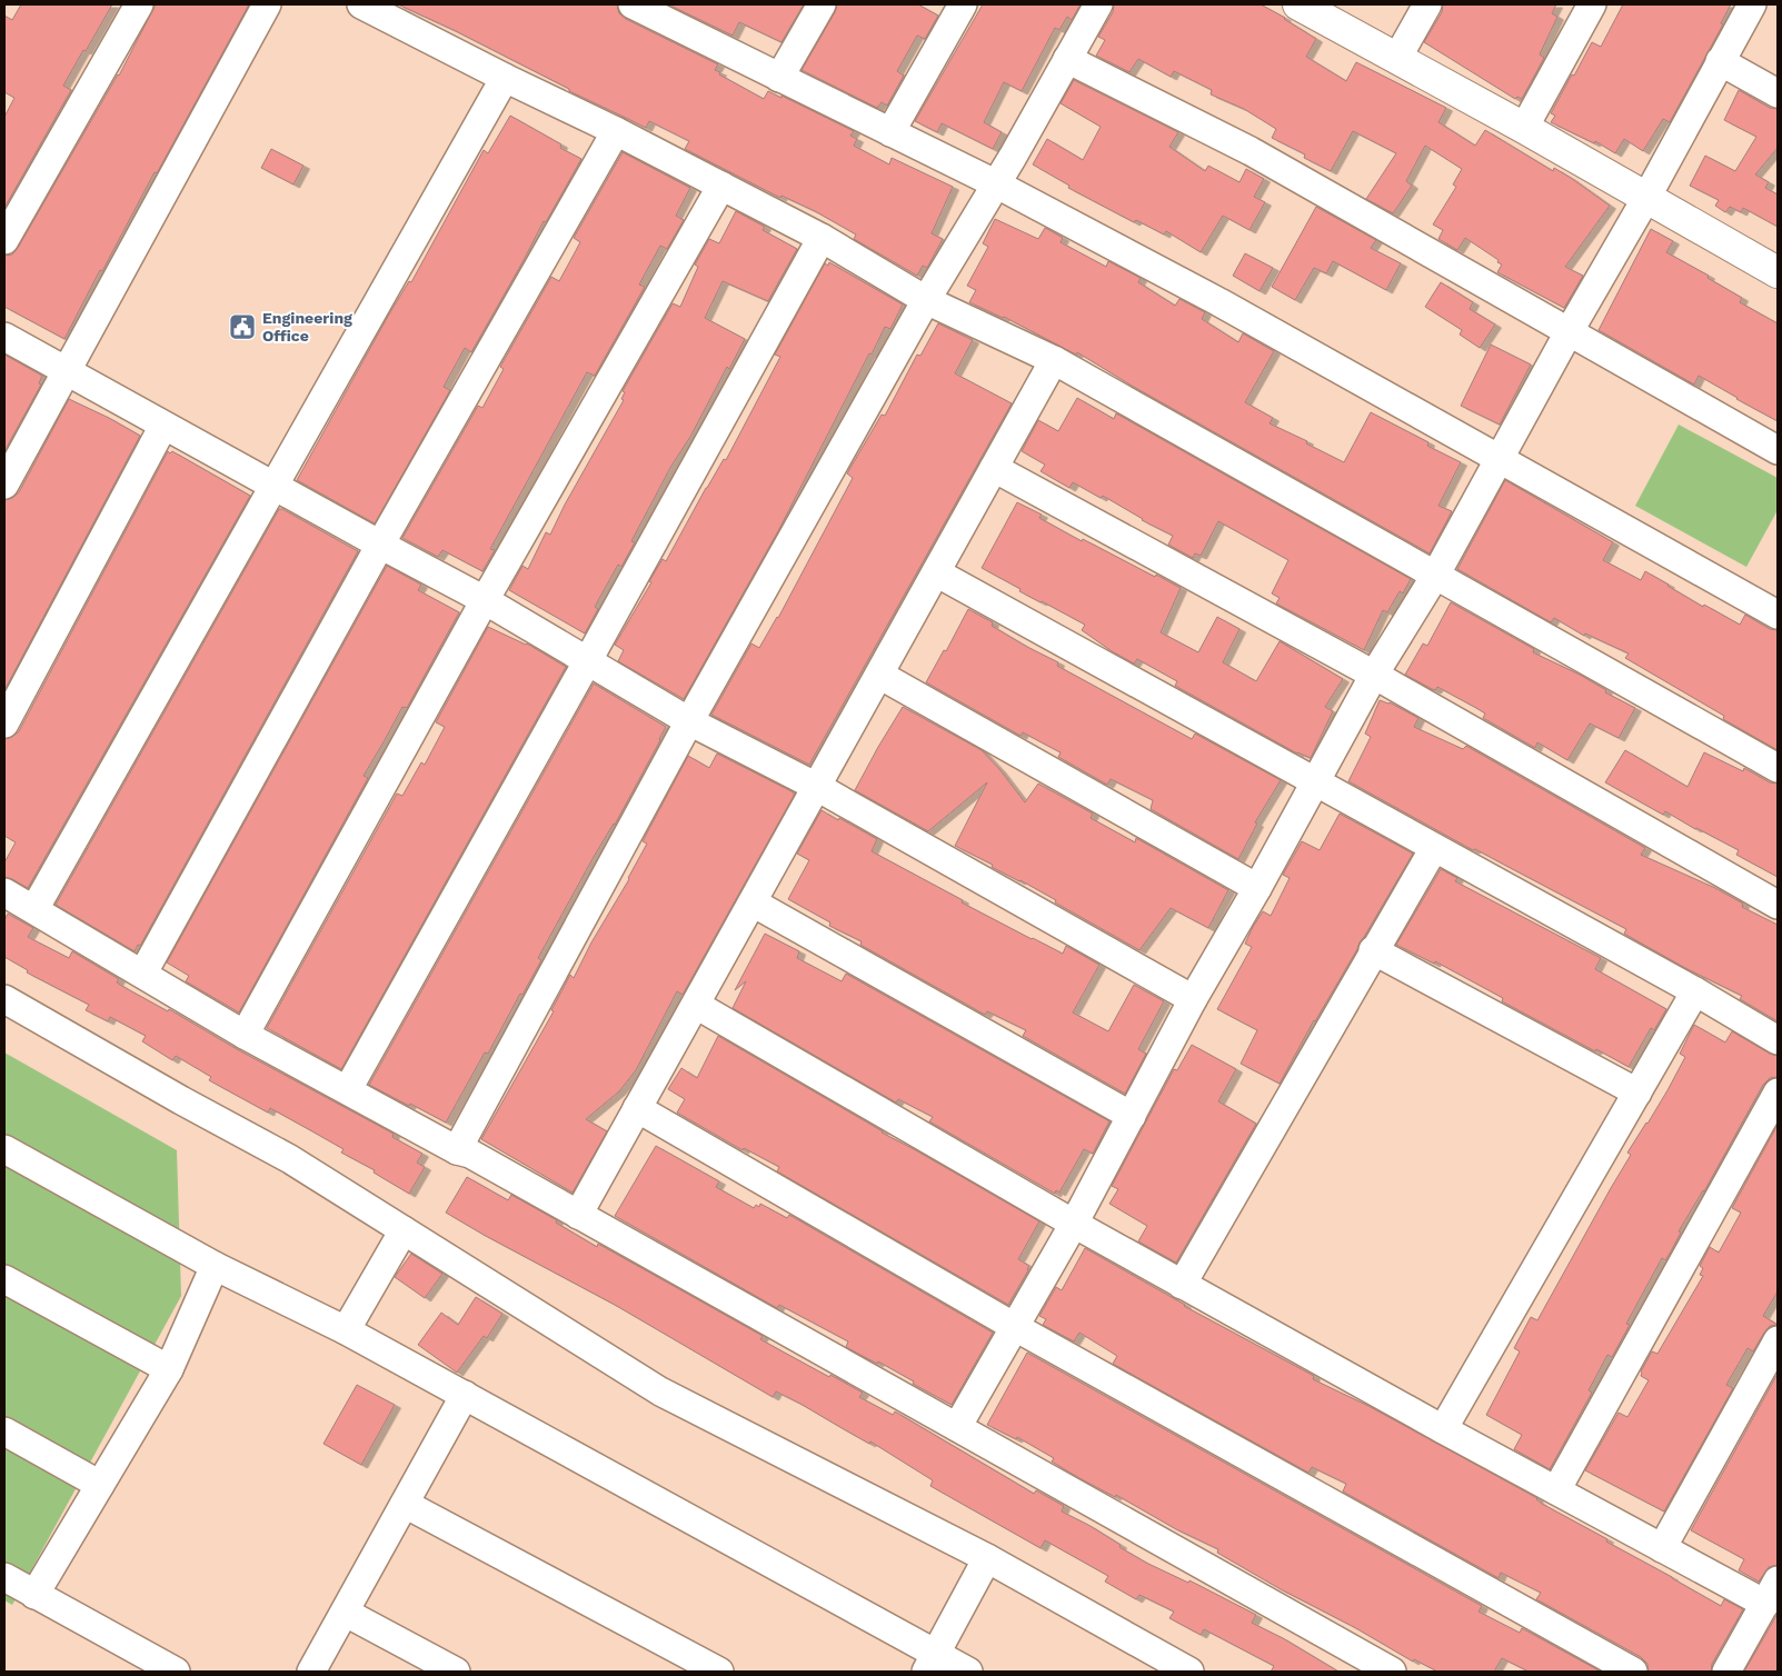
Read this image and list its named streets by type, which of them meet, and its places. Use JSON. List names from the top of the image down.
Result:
{
  "places": {
    "public building": ["Engineering Office"]
  }
}
